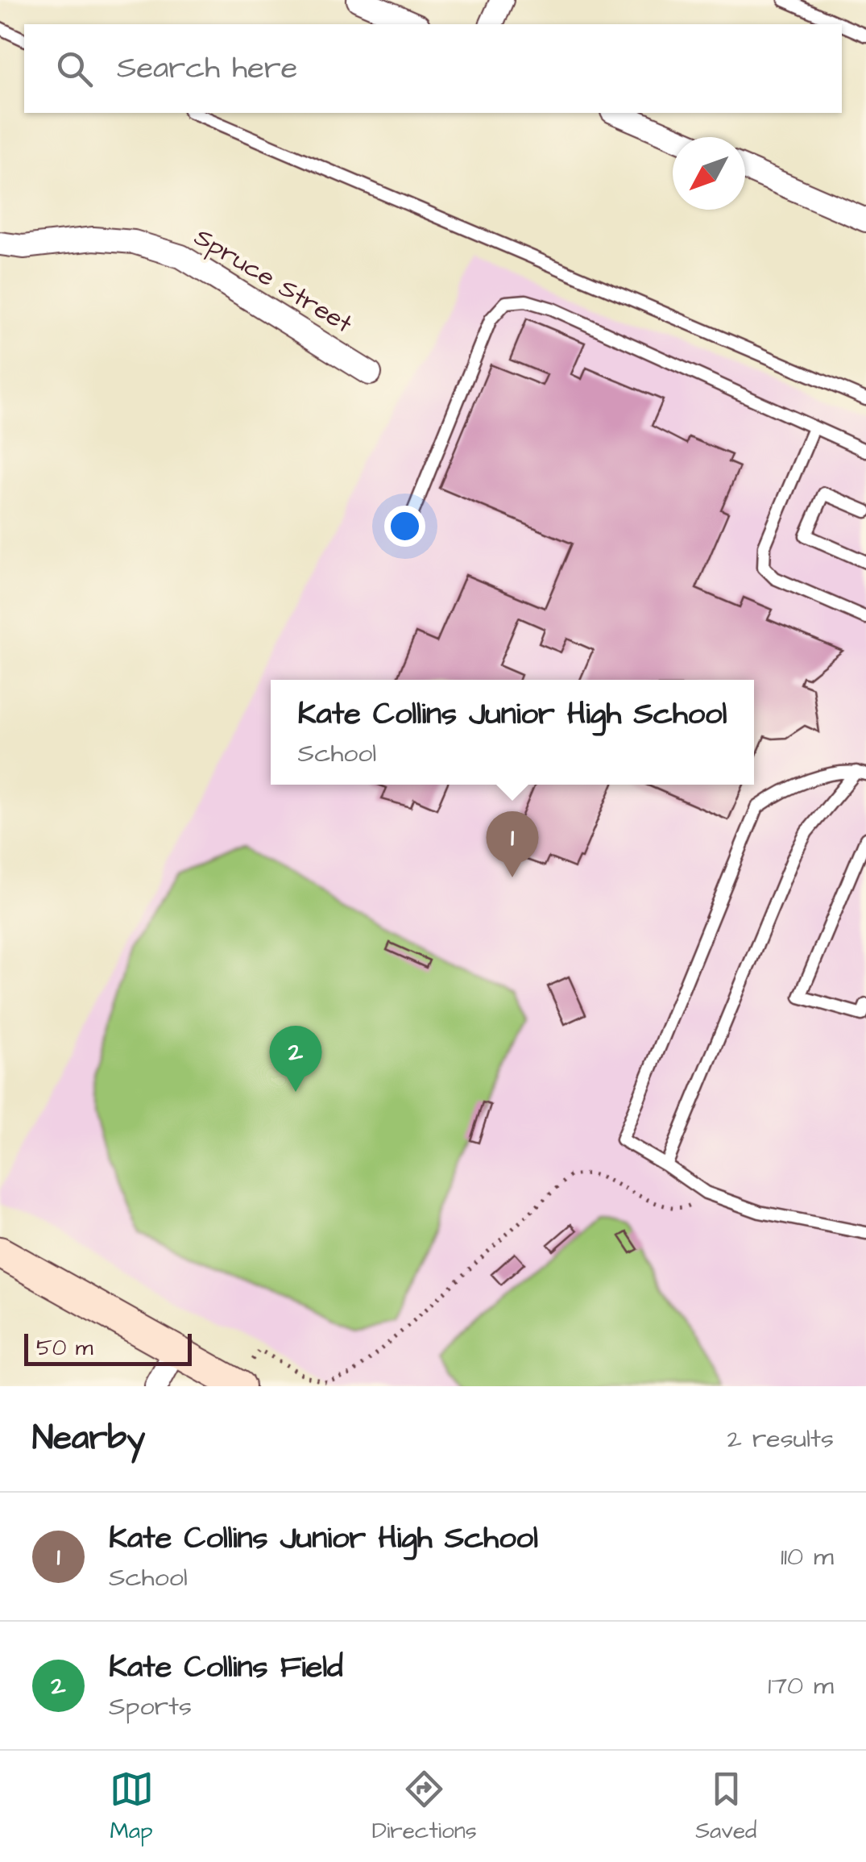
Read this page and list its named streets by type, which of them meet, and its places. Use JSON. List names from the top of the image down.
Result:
{
  "streets": {
    "street": ["Spruce Street"]
  },
  "scale_bar": "50 m",
  "north": "bottom left",
  "page": {
    "search": "Search here",
    "popup": ["Kate Collins Junior High School", "School"],
    "pins": ["1", "2"],
    "scale": "50 m",
    "heading": ["Nearby", "2 results"],
    "list": [
      {
        "mark": "1",
        "name": "Kate Collins Junior High School",
        "note": "School",
        "value": "110 m"
      },
      {
        "mark": "2",
        "name": "Kate Collins Field",
        "note": "Sports",
        "value": "170 m"
      }
    ],
    "nav": ["Map", "Directions", "Saved"]
  }
}
